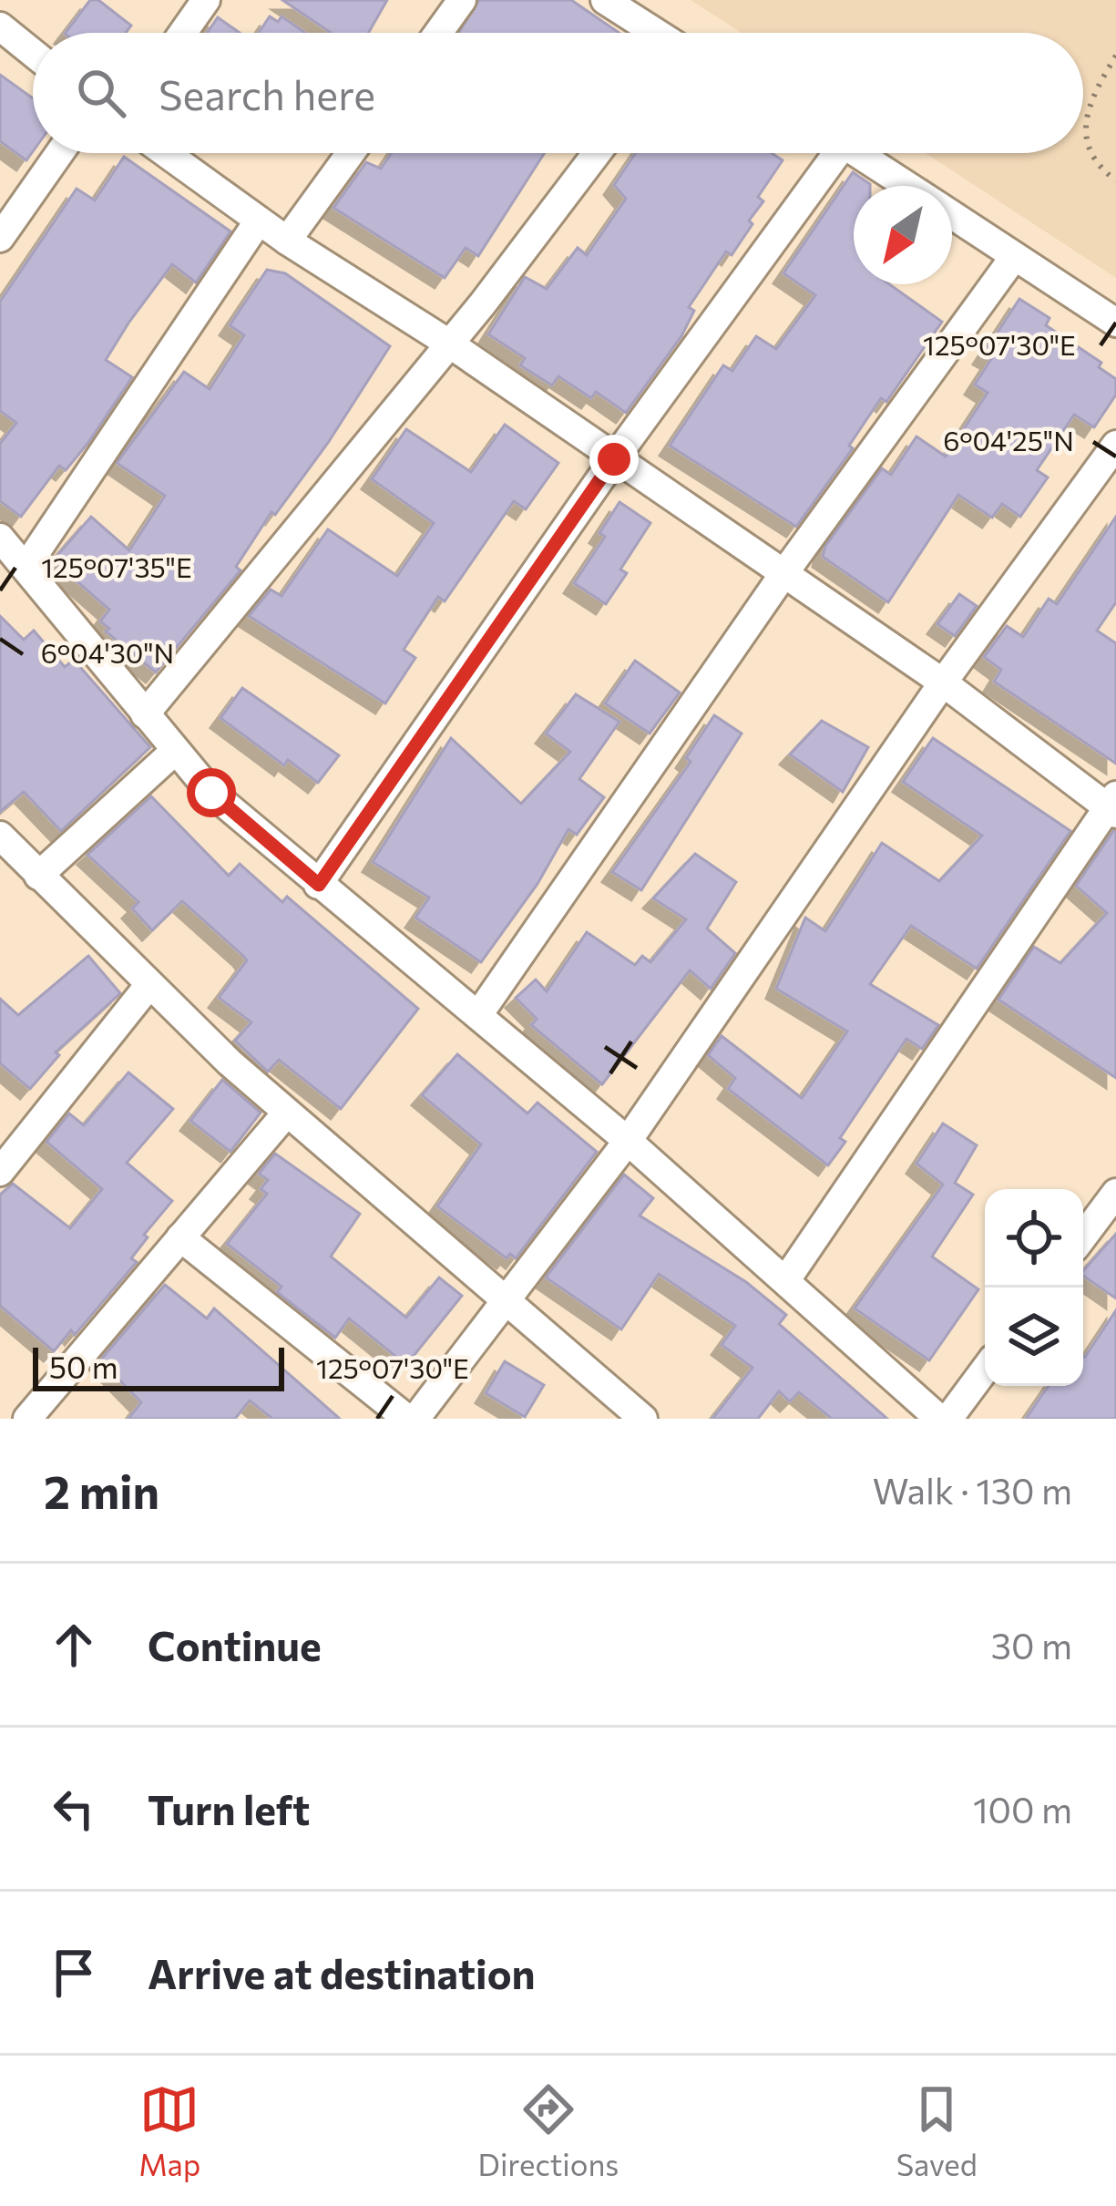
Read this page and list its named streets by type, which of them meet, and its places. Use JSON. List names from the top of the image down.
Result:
{
  "scale_bar": "50 m",
  "north": "bottom left",
  "page": {
    "search": "Search here",
    "scale": "50 m",
    "heading": ["2 min", "Walk · 130 m"],
    "list": [
      ["Continue", "30 m"],
      ["Turn left", "100 m"],
      "Arrive at destination"
    ],
    "nav": ["Map", "Directions", "Saved"]
  },
  "coordinates": [
    "125°07'30\"E",
    "6°04'25\"N",
    "125°07'35\"E",
    "6°04'30\"N"
  ]
}
